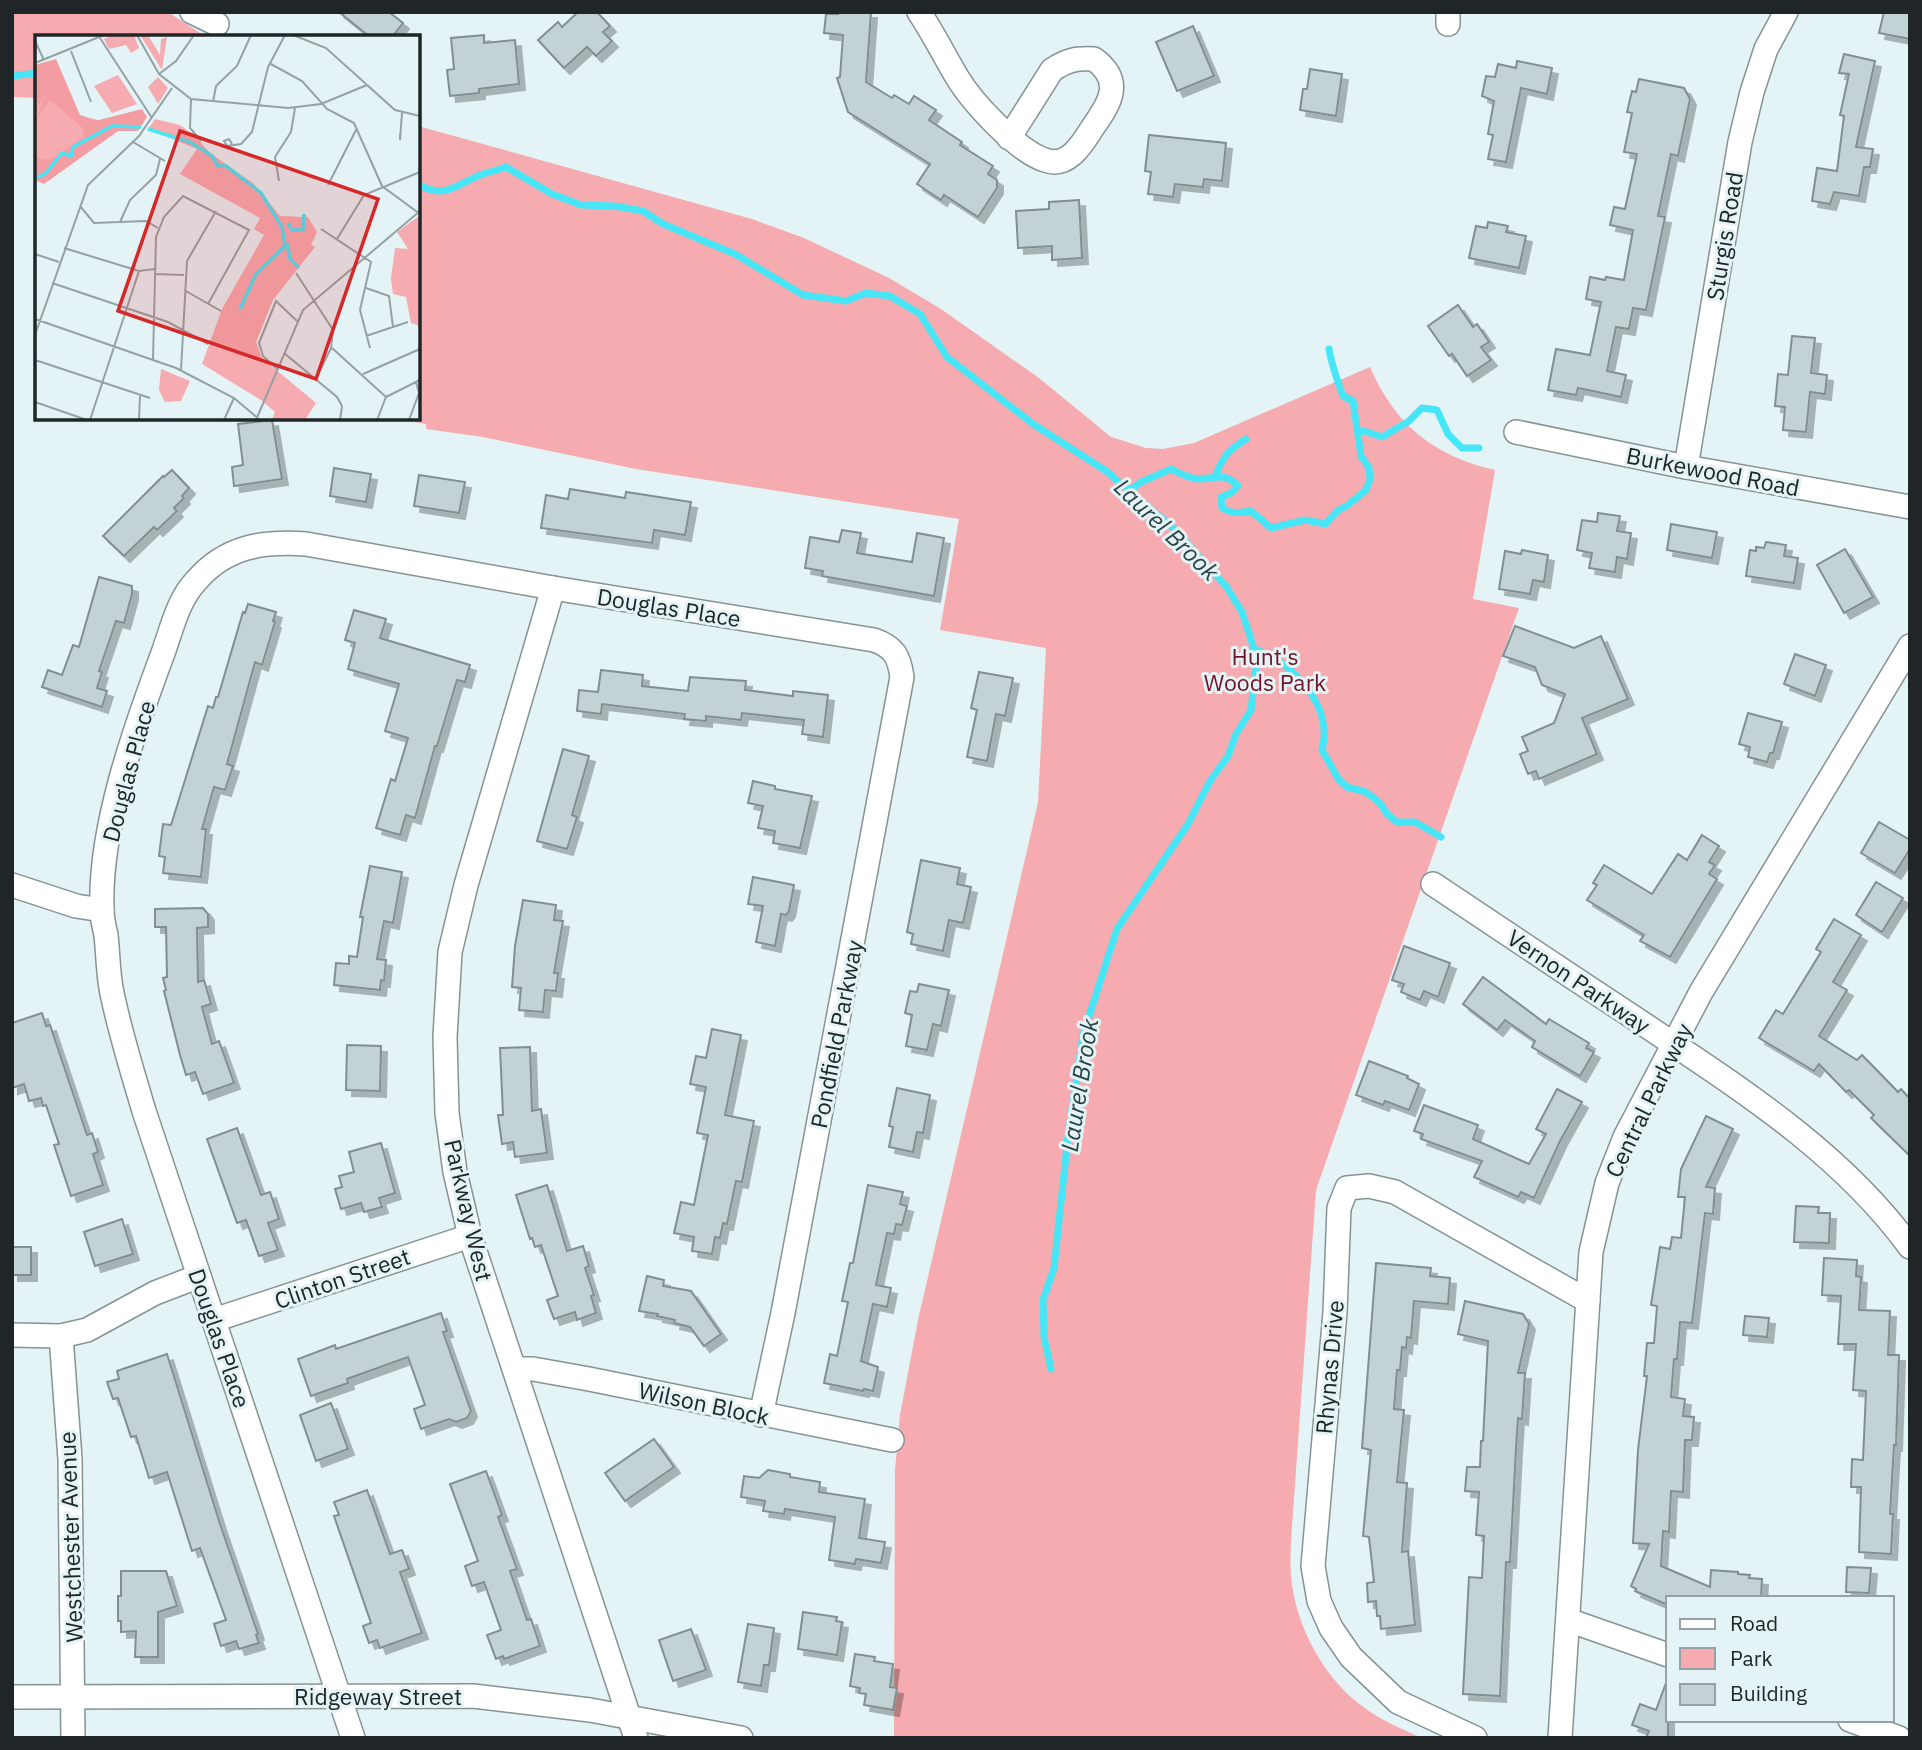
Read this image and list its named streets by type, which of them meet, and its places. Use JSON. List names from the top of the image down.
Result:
{
  "streets": {
    "street": [
      "Sturgis Road",
      "Burkewood Road",
      "Douglas Place",
      "Vernon Parkway",
      "Pondfield Parkway",
      "Central Parkway",
      "Parkway West",
      "Clinton Street",
      "Rhynas Drive",
      "Wilson Block",
      "Westchester Avenue",
      "Ridgeway Street"
    ]
  },
  "crossings": [
    ["Sturgis Road", "Burkewood Road"],
    ["Douglas Place", "Pondfield Parkway"],
    ["Douglas Place", "Parkway West"],
    ["Douglas Place", "Clinton Street"],
    ["Douglas Place", "Ridgeway Street"],
    ["Vernon Parkway", "Central Parkway"],
    ["Pondfield Parkway", "Wilson Block"],
    ["Central Parkway", "Rhynas Drive"],
    ["Parkway West", "Clinton Street"],
    ["Parkway West", "Wilson Block"],
    ["Parkway West", "Ridgeway Street"],
    ["Westchester Avenue", "Ridgeway Street"]
  ],
  "water": ["Laurel Brook"],
  "parks": ["Hunt's Woods Park"],
  "legend": ["Road", "Park", "Building"]
}
